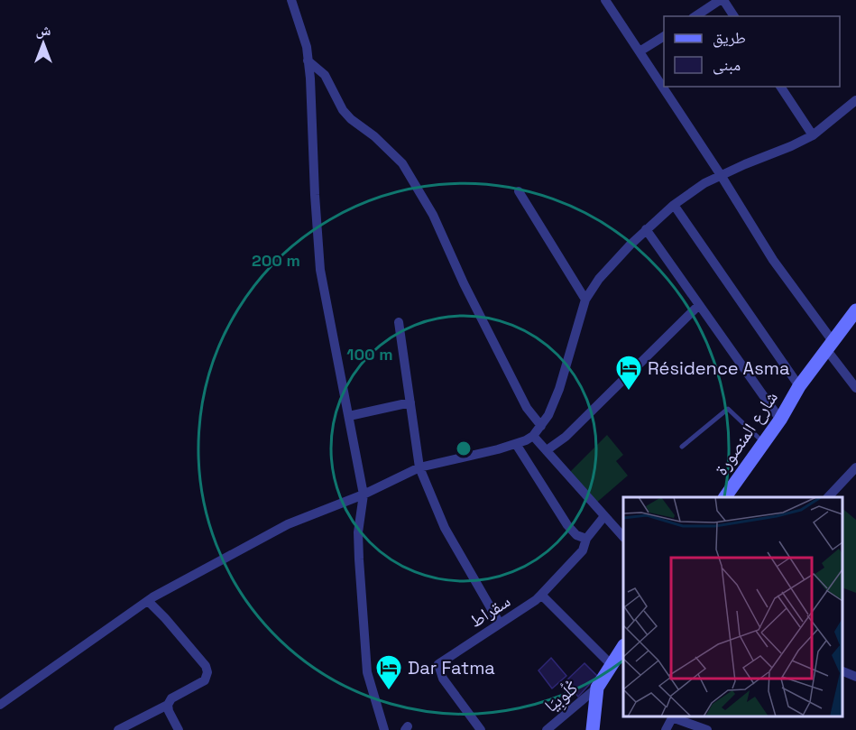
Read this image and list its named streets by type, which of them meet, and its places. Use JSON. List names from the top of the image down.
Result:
{
  "streets": {
    "street": ["شارع المنصورة", "سقراط", "كْلُوبِيَا"]
  },
  "places": {
    "hotel": ["Résidence Asma", "Dar Fatma"]
  },
  "legend": ["طريق", "مبنى"],
  "north": "top",
  "rings": ["200 m", "100 m"]
}
